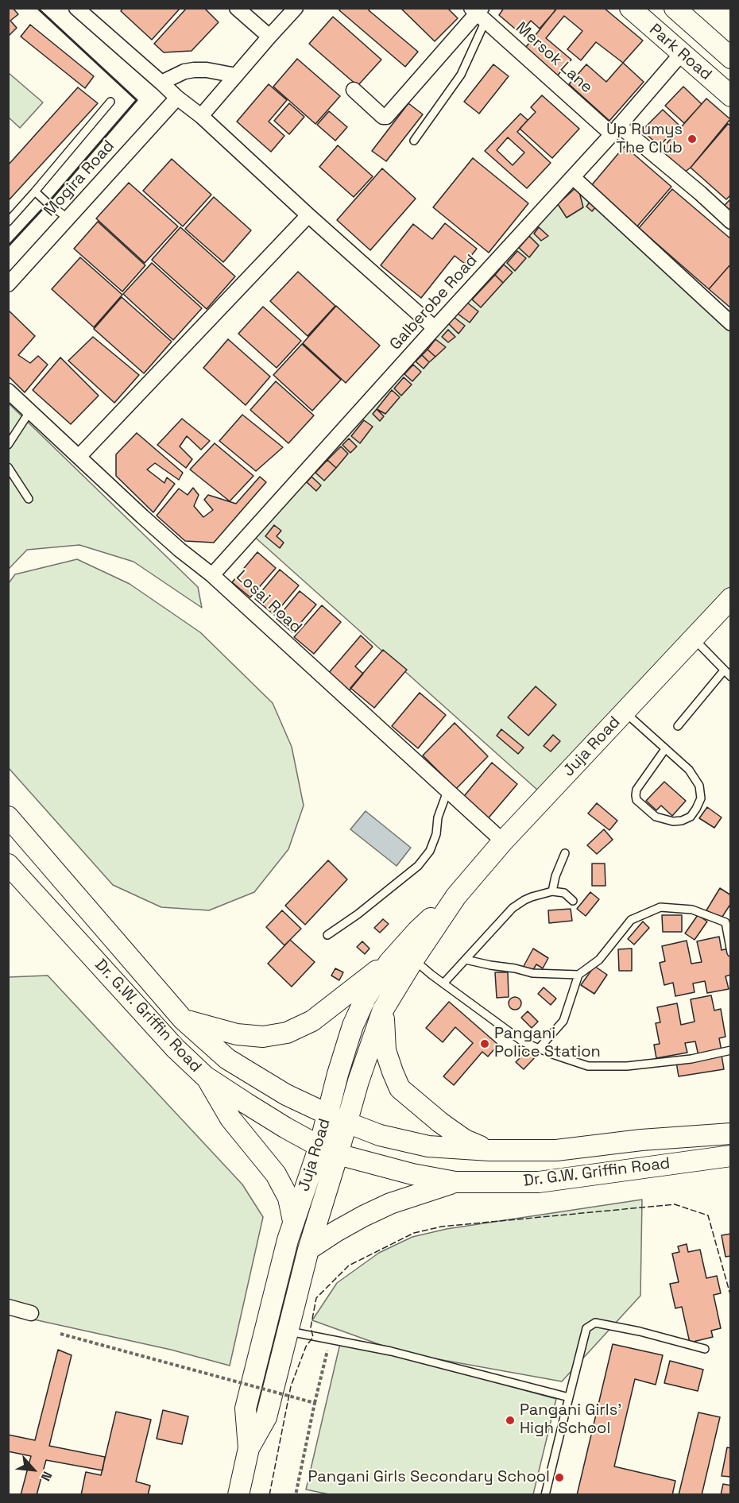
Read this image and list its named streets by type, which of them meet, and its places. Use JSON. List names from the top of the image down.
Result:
{
  "streets": {
    "main road": ["Park Road", "Juja Road", "Dr. G.W. Griffin Road"],
    "street": [
      "Mersok Lane",
      "Mogira Road",
      "Galberobe Road",
      "Losai Road"
    ]
  },
  "crossings": [
    ["Park Road", "Galberobe Road"],
    ["Mersok Lane", "Galberobe Road"],
    ["Galberobe Road", "Losai Road"],
    ["Losai Road", "Juja Road"],
    ["Juja Road", "Dr. G.W. Griffin Road"]
  ],
  "places": [
    "Up Rumys The Club",
    "Pangani Police Station",
    "Pangani Girls' High School",
    "Pangani Girls Secondary School"
  ],
  "north": "bottom right"
}
